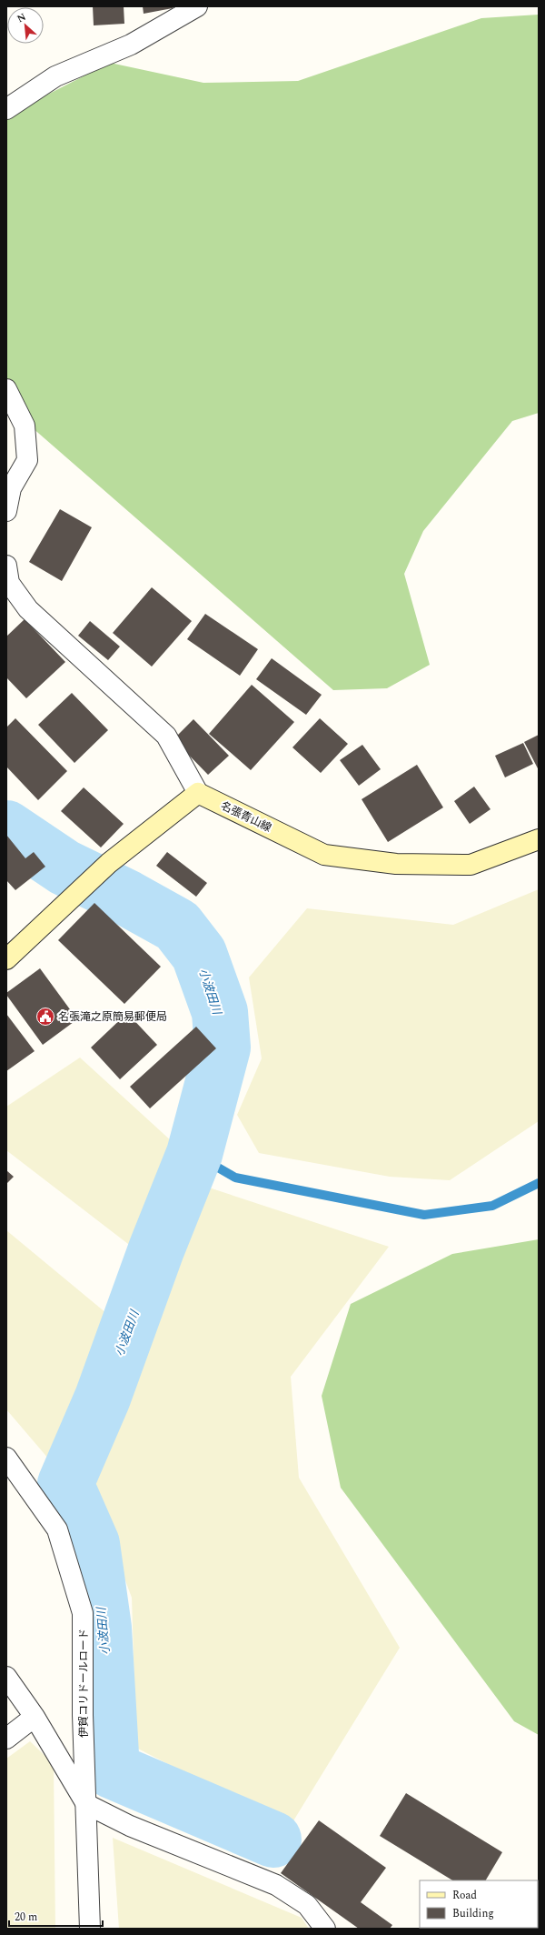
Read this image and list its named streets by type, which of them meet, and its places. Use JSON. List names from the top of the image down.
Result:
{
  "streets": {
    "main road": ["名張青山線"],
    "street": ["伊賀コリドールロード"]
  },
  "water": ["小波田川"],
  "places": {
    "public building": ["名張滝之原簡易郵便局"]
  },
  "legend": ["Road", "Building"],
  "scale_bar": "20 m",
  "north": "top left"
}
